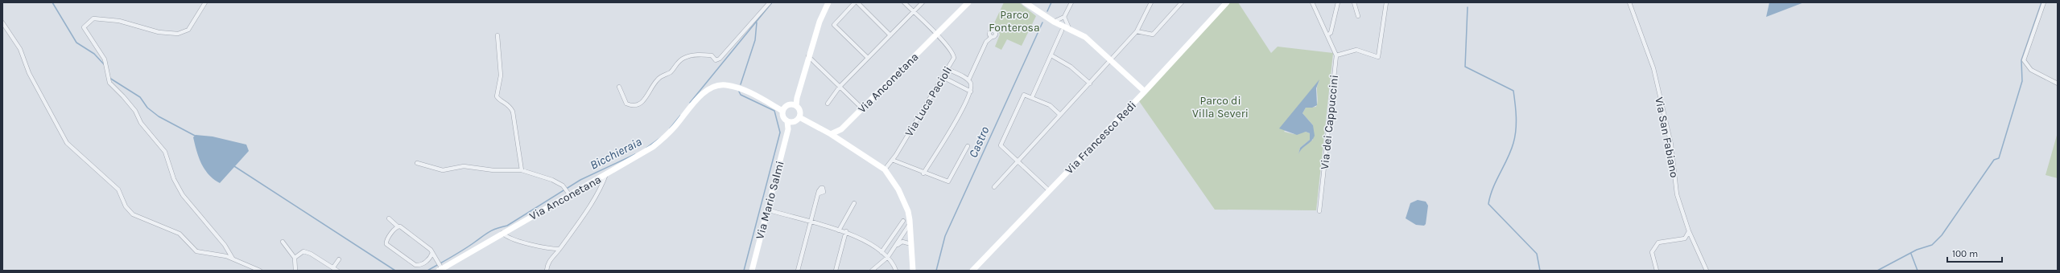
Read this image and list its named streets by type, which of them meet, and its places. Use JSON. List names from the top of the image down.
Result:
{
  "streets": {
    "street": [
      "Via Anconetana",
      "Via Luca Pacioli",
      "Via dei Cappuccini",
      "Via Francesco Redi",
      "Via San Fabiano",
      "Via Mario Salmi"
    ]
  },
  "crossings": [
    ["Via Anconetana", "Via Luca Pacioli"],
    ["Via Anconetana", "Via Mario Salmi"]
  ],
  "water": ["Castro", "Bicchieraia"],
  "parks": ["Parco Fonterosa", "Parco di Villa Severi"],
  "scale_bar": "100 m"
}
